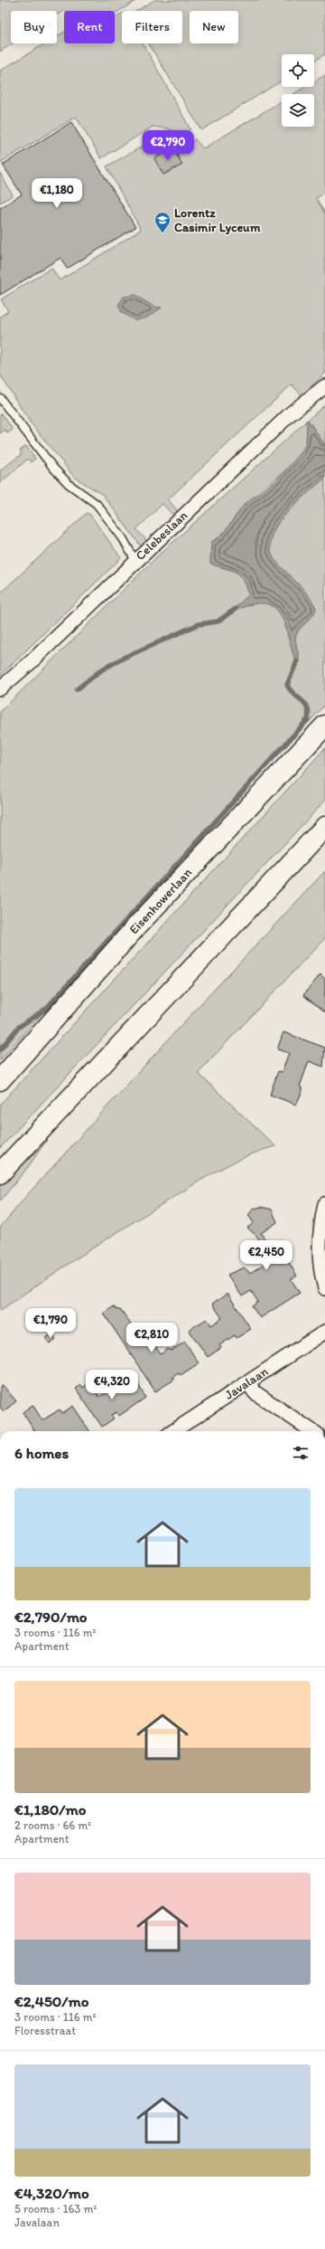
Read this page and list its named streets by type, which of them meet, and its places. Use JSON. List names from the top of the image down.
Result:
{
  "streets": {
    "main road": ["Eisenhowerlaan"],
    "street": ["Celebeslaan", "Javalaan"]
  },
  "places": {
    "school or university": ["Lorentz Casimir Lyceum"]
  },
  "page": {
    "chip": [
      "Buy",
      "Rent",
      "Filters",
      "New"
    ],
    "price": [
      "€2,790",
      "€1,180",
      "€2,450",
      "€1,790",
      "€2,810",
      "€4,320"
    ],
    "heading": "6 homes",
    "list": [
      {
        "name": "€2,790/mo",
        "note": "3 rooms · 116 m² · Apartment"
      },
      {
        "name": "€1,180/mo",
        "note": "2 rooms · 66 m² · Apartment"
      },
      {
        "name": "€2,450/mo",
        "note": "3 rooms · 116 m² · Floresstraat"
      },
      {
        "name": "€4,320/mo",
        "note": "5 rooms · 163 m² · Javalaan"
      }
    ]
  }
}
